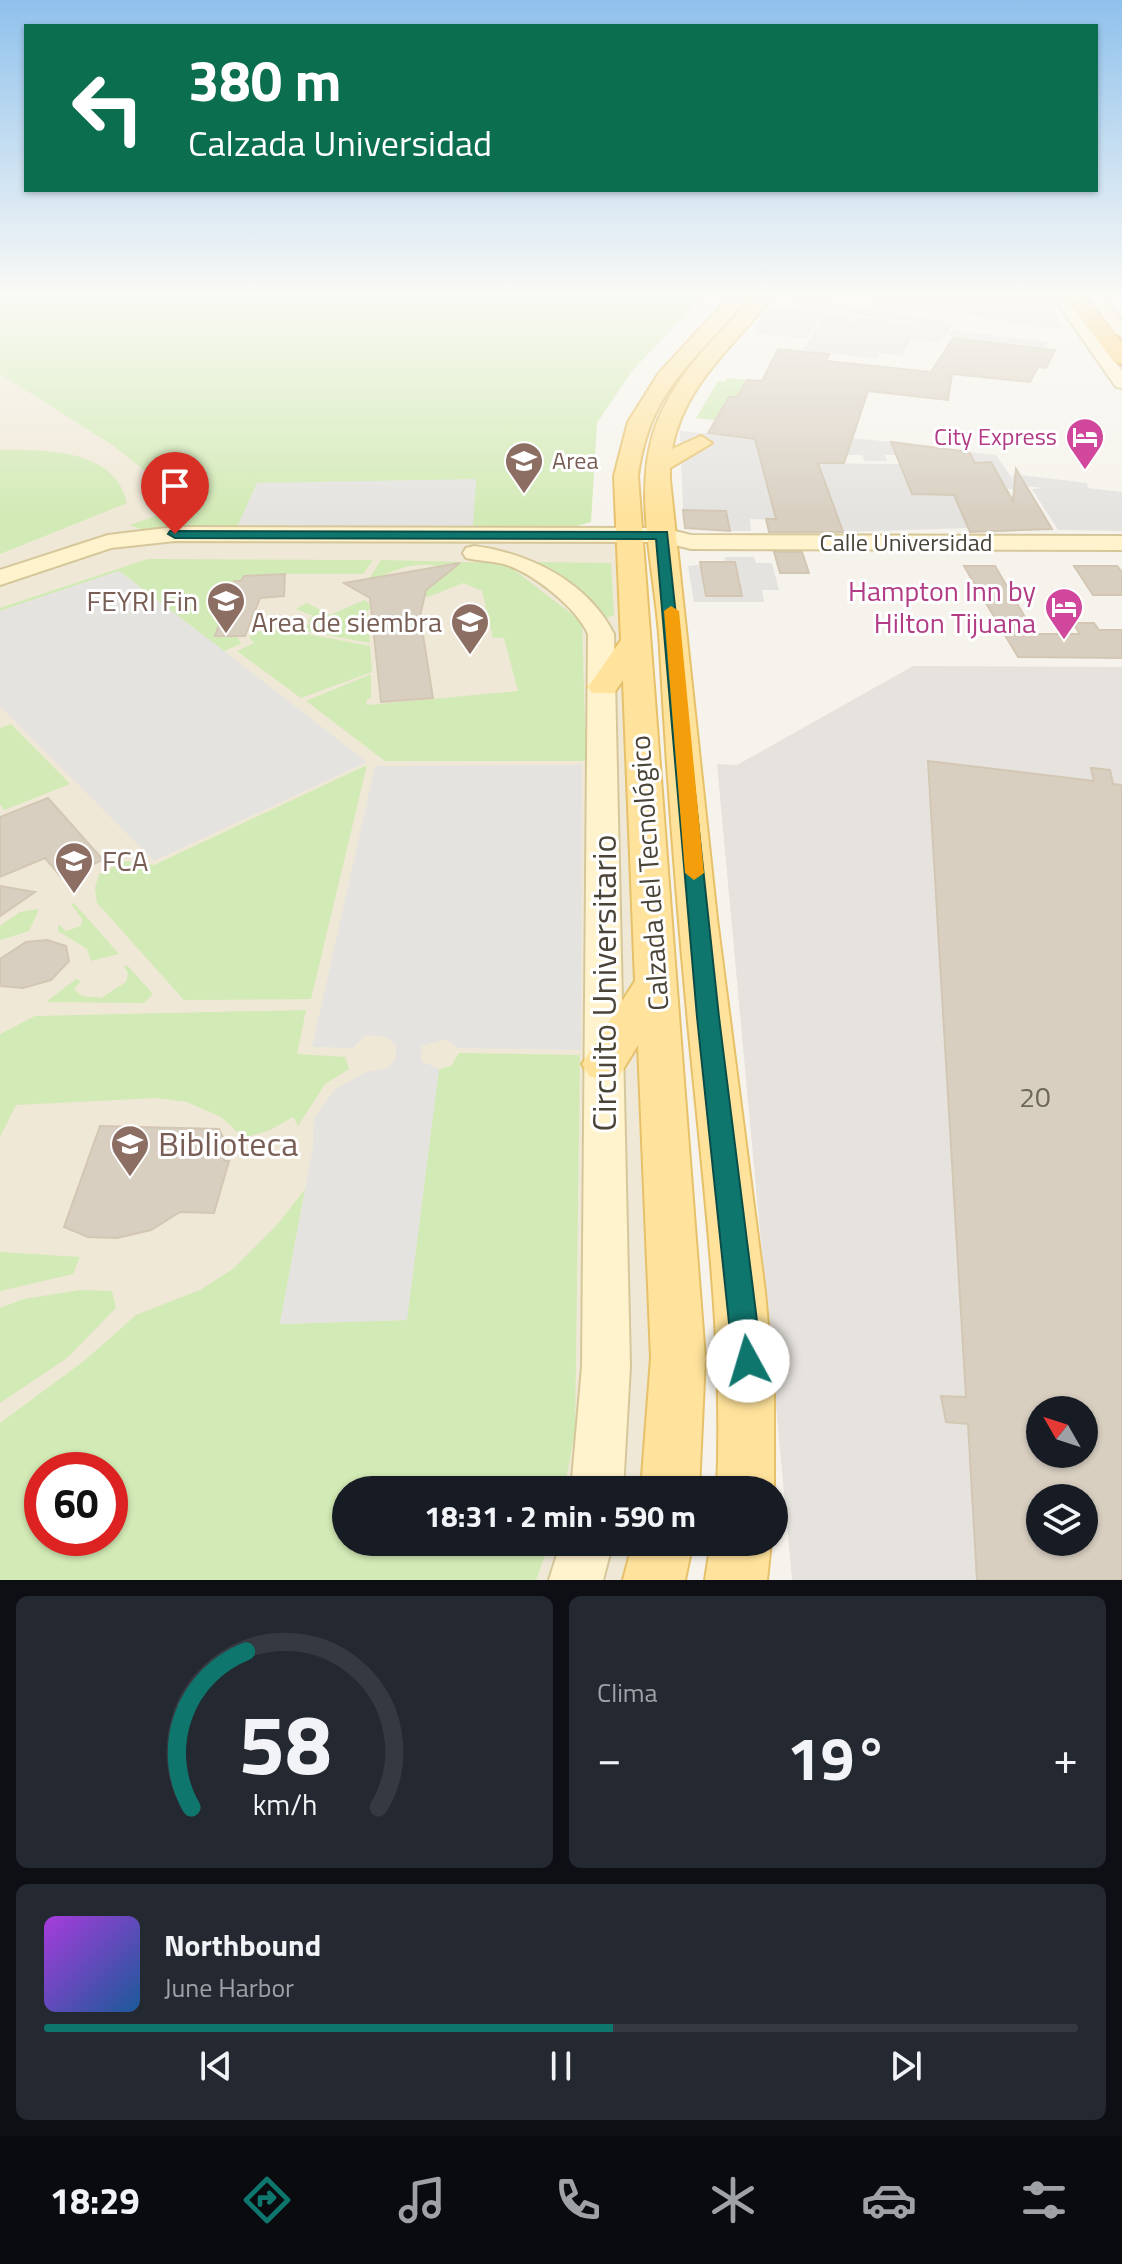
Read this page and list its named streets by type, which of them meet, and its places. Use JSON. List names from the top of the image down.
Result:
{
  "streets": {
    "main road": ["Calle Universidad", "Calzada del Tecnológico", "Circuito Universitario"]
  },
  "crossings": [
    ["Calle Universidad", "Calzada del Tecnológico"]
  ],
  "places": {
    "hotel": ["City Express", "Hampton Inn by Hilton Tijuana"],
    "school or university": [
      "Area",
      "FEYRI Fin",
      "Area de siembra",
      "FCA",
      "Biblioteca"
    ]
  },
  "house_numbers": ["20"],
  "north": "top left",
  "page": {
    "turn": ["380 m", "Calzada Universidad"],
    "limit": "60",
    "trip": "18:31 · 2 min · 590 m",
    "tile": "Clima",
    "heat": ["−", "19°", "+"],
    "song": ["Northbound", "June Harbor"],
    "tabs": "18:29",
    "gauge": ["58", "km/h"]
  }
}
